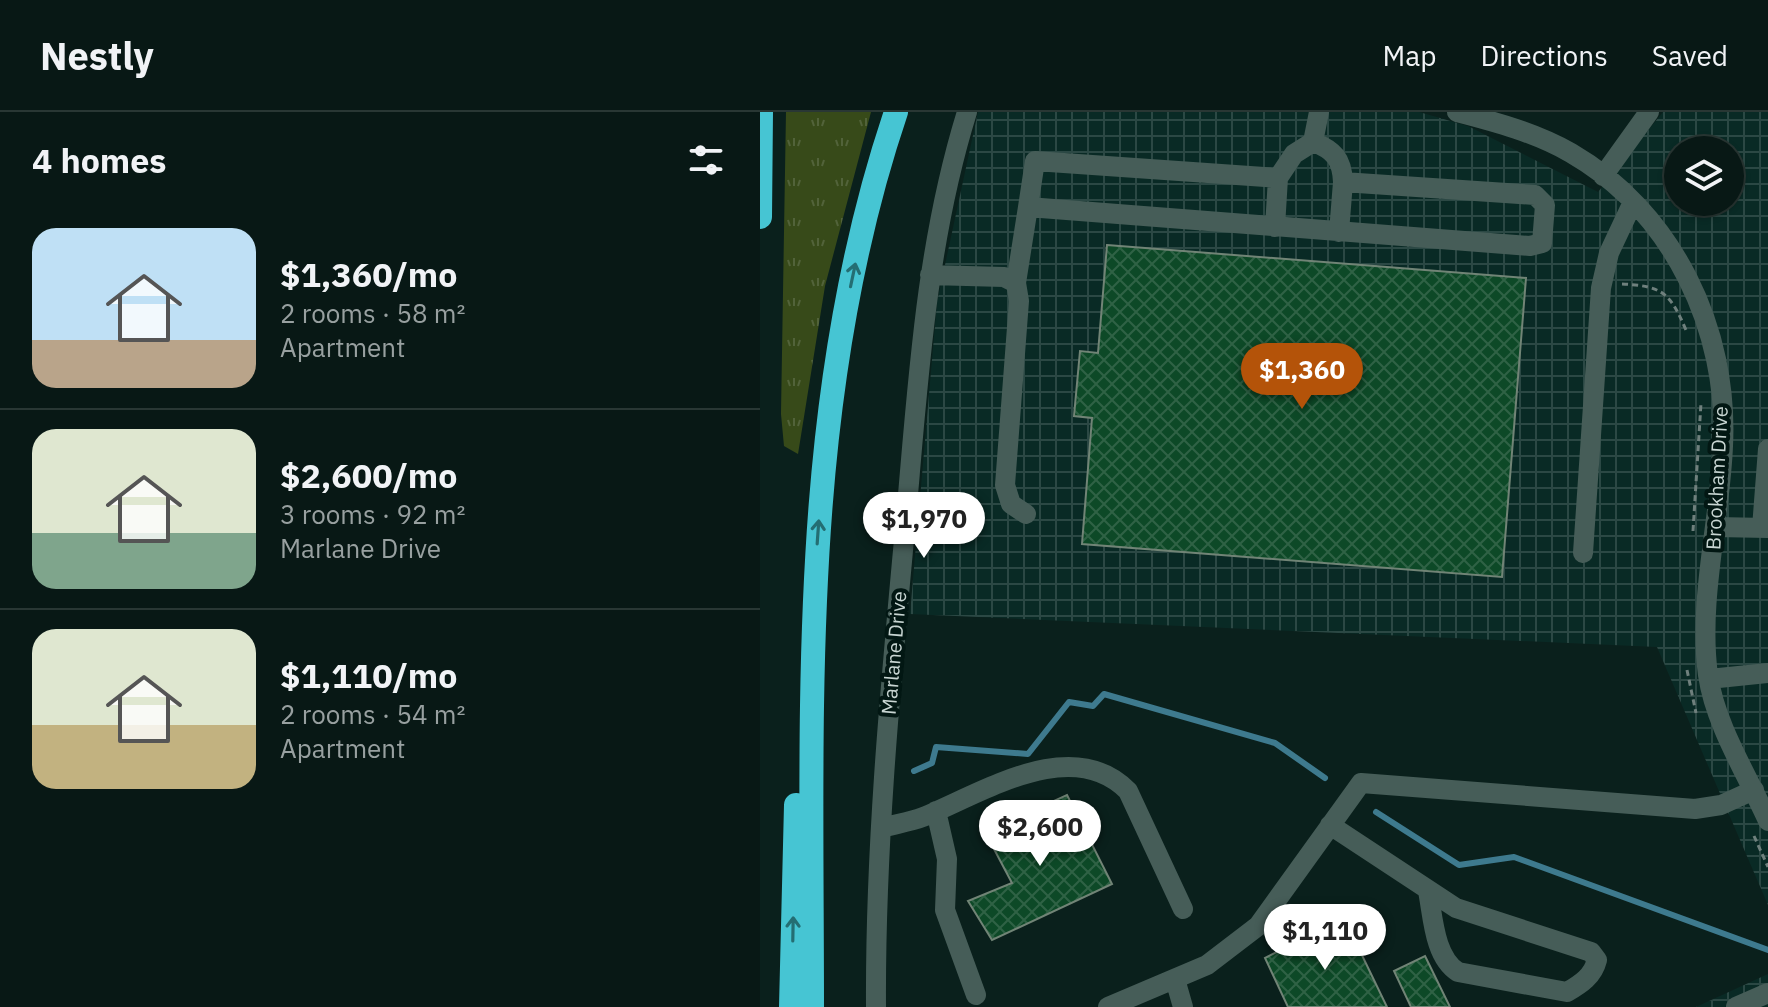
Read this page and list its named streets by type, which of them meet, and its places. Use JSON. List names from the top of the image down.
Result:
{
  "streets": {
    "street": ["Brookham Drive", "Marlane Drive"]
  },
  "page": {
    "header": "Nestly",
    "nav": ["Map", "Directions", "Saved"],
    "heading": "4 homes",
    "list": [
      {
        "name": "$1,360/mo",
        "note": "2 rooms · 58 m² · Apartment"
      },
      {
        "name": "$2,600/mo",
        "note": "3 rooms · 92 m² · Marlane Drive"
      },
      {
        "name": "$1,110/mo",
        "note": "2 rooms · 54 m² · Apartment"
      }
    ],
    "price": [
      "$1,360",
      "$1,970",
      "$2,600",
      "$1,110"
    ]
  }
}
